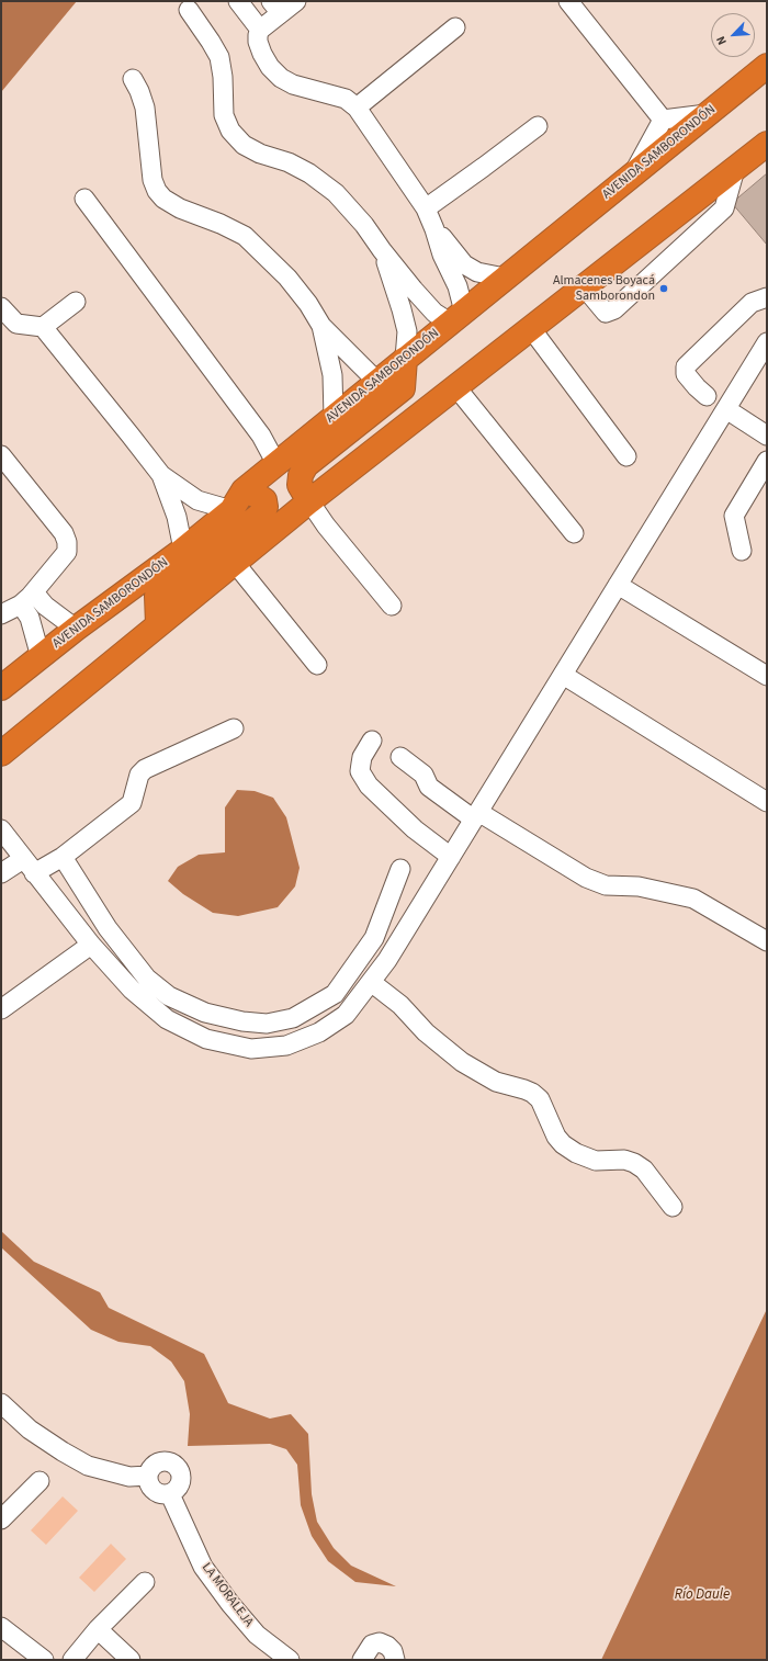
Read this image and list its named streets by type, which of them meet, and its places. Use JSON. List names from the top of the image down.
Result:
{
  "streets": {
    "highway": ["AVENIDA SAMBORONDÓN"],
    "street": ["LA MORALEJA"]
  },
  "water": ["Río Daule"],
  "places": ["Almacenes Boyacá Samborondon"],
  "north": "bottom left"
}
